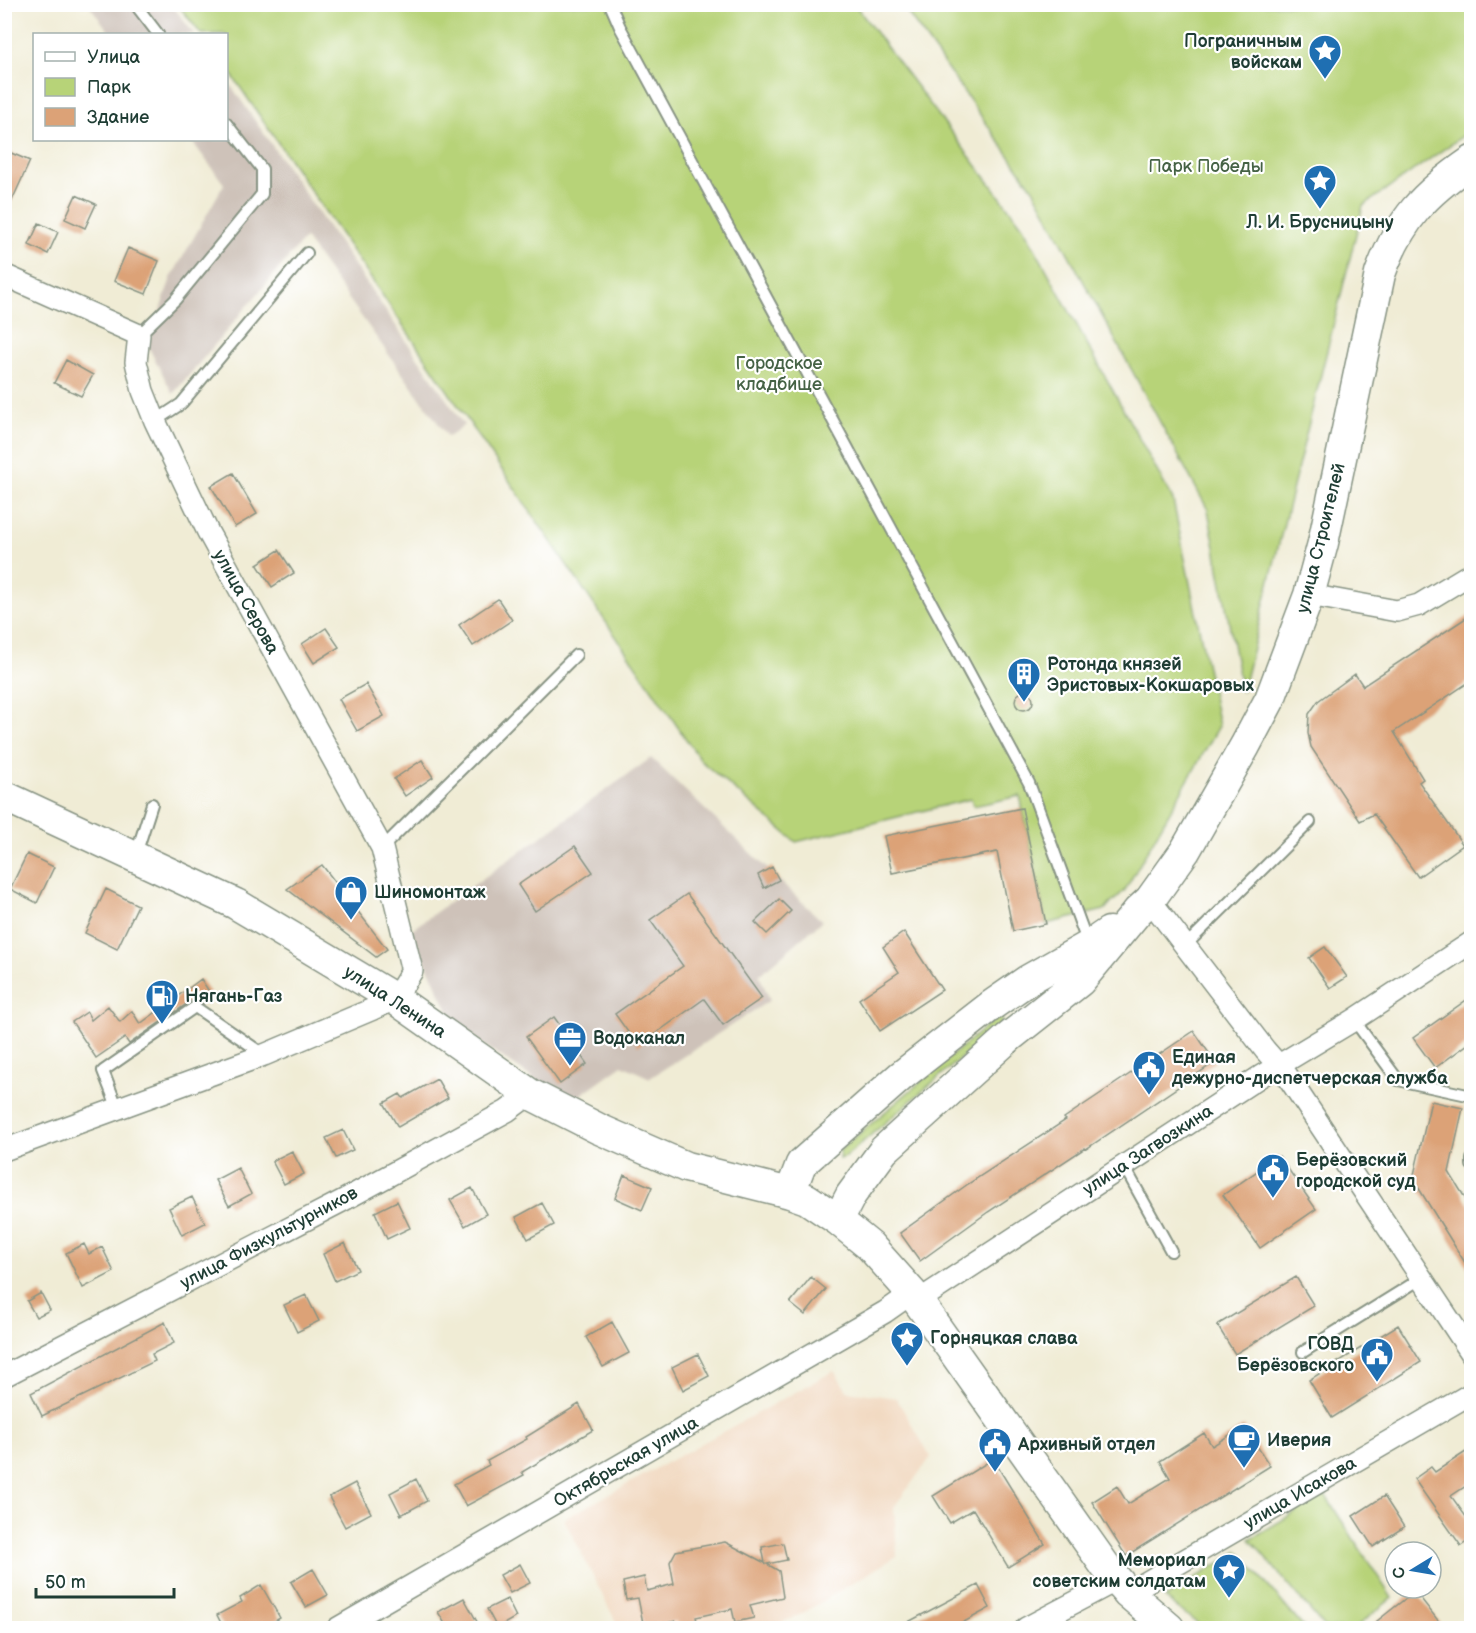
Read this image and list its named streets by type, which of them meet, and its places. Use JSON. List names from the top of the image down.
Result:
{
  "streets": {
    "main road": ["улица Строителей", "улица Ленина"],
    "street": [
      "улица Серова",
      "улица Загвозкина",
      "улица Физкультурников",
      "Октябрьская улица",
      "улица Исакова"
    ]
  },
  "crossings": [
    ["улица Серова", "улица Ленина"],
    ["улица Ленина", "улица Физкультурников"],
    ["улица Загвозкина", "Октябрьская улица"]
  ],
  "parks": ["Парк Победы", "Городское кладбище"],
  "places": {
    "place": [
      "Пограничным войскам",
      "Л. И. Брусницыну",
      "Горняцкая слава",
      "Мемориал советским солдатам"
    ],
    "building": ["Ротонда князей Эристовых-Кокшаровых"],
    "shop": ["Шиномонтаж"],
    "fuel station": ["Нягань-Газ"],
    "office": ["Водоканал"],
    "public building": [
      "Единая дежурно-диспетчерская служба",
      "Берёзовский городской суд",
      "ГОВД Берёзовского",
      "Архивный отдел"
    ],
    "cafe": ["Иверия"]
  },
  "legend": ["Улица", "Парк", "Здание"],
  "scale_bar": "50 m",
  "north": "left"
}
